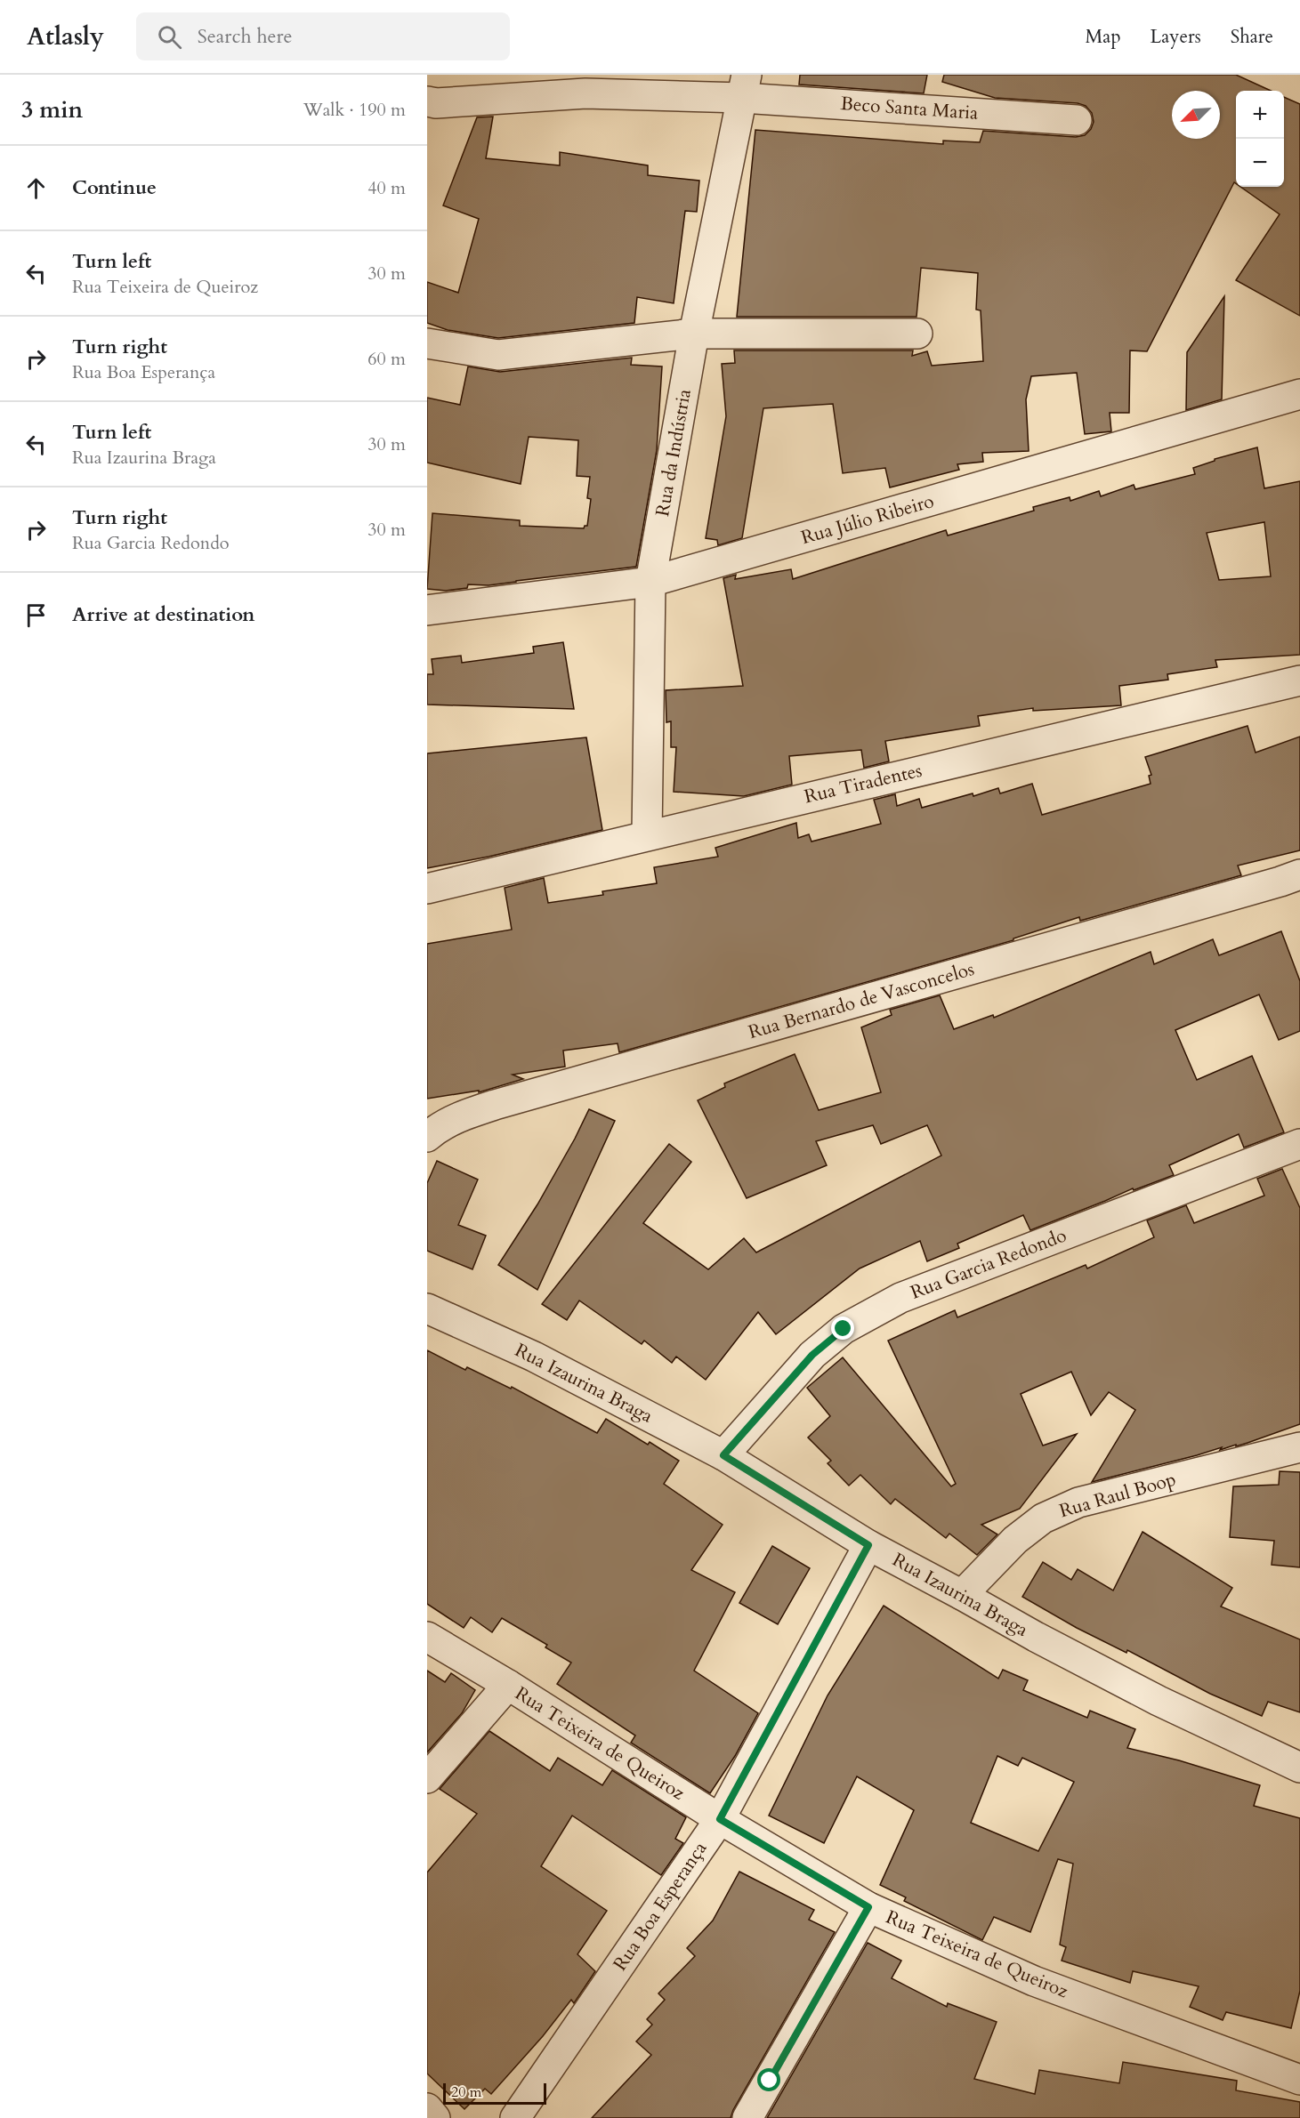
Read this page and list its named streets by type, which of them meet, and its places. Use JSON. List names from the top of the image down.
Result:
{
  "streets": {
    "street": [
      "Beco Santa Maria",
      "Rua da Indústria",
      "Rua Júlio Ribeiro",
      "Rua Tiradentes",
      "Rua Bernardo de Vasconcelos",
      "Rua Garcia Redondo",
      "Rua Izaurina Braga",
      "Rua Raul Boop",
      "Rua Teixeira de Queiroz",
      "Rua Boa Esperança"
    ]
  },
  "crossings": [
    ["Beco Santa Maria", "Rua da Indústria"],
    ["Rua da Indústria", "Rua Júlio Ribeiro"],
    ["Rua da Indústria", "Rua Tiradentes"],
    ["Rua Garcia Redondo", "Rua Izaurina Braga"],
    ["Rua Izaurina Braga", "Rua Raul Boop"],
    ["Rua Izaurina Braga", "Rua Boa Esperança"],
    ["Rua Teixeira de Queiroz", "Rua Boa Esperança"]
  ],
  "scale_bar": "20 m",
  "north": "bottom left",
  "page": {
    "header": "Atlasly",
    "search": "Search here",
    "nav": ["Map", "Layers", "Share"],
    "heading": ["3 min", "Walk · 190 m"],
    "map_buttons": ["+", "−"],
    "list": [
      ["Continue", "40 m"],
      ["Turn left", "Rua Teixeira de Queiroz", "30 m"],
      ["Turn right", "Rua Boa Esperança", "60 m"],
      ["Turn left", "Rua Izaurina Braga", "30 m"],
      ["Turn right", "Rua Garcia Redondo", "30 m"],
      "Arrive at destination"
    ],
    "scale": "20 m"
  }
}
